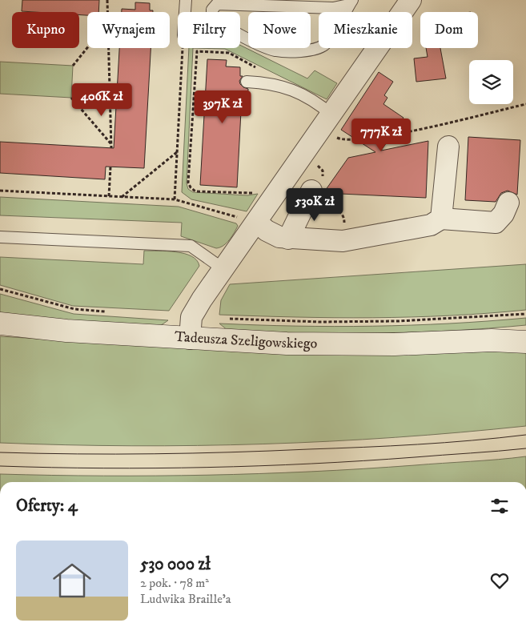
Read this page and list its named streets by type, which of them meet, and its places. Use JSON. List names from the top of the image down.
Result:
{
  "streets": {
    "street": ["Tadeusza Szeligowskiego"]
  },
  "page": {
    "chip": [
      "Kupno",
      "Wynajem",
      "Filtry",
      "Nowe",
      "Mieszkanie",
      "Dom"
    ],
    "price": [
      "406K zł",
      "397K zł",
      "777K zł",
      "530K zł"
    ],
    "heading": "Oferty: 4",
    "list": [
      {
        "name": "530 000 zł",
        "note": "2 pok. · 78 m² · Ludwika Braille'a"
      }
    ]
  }
}
